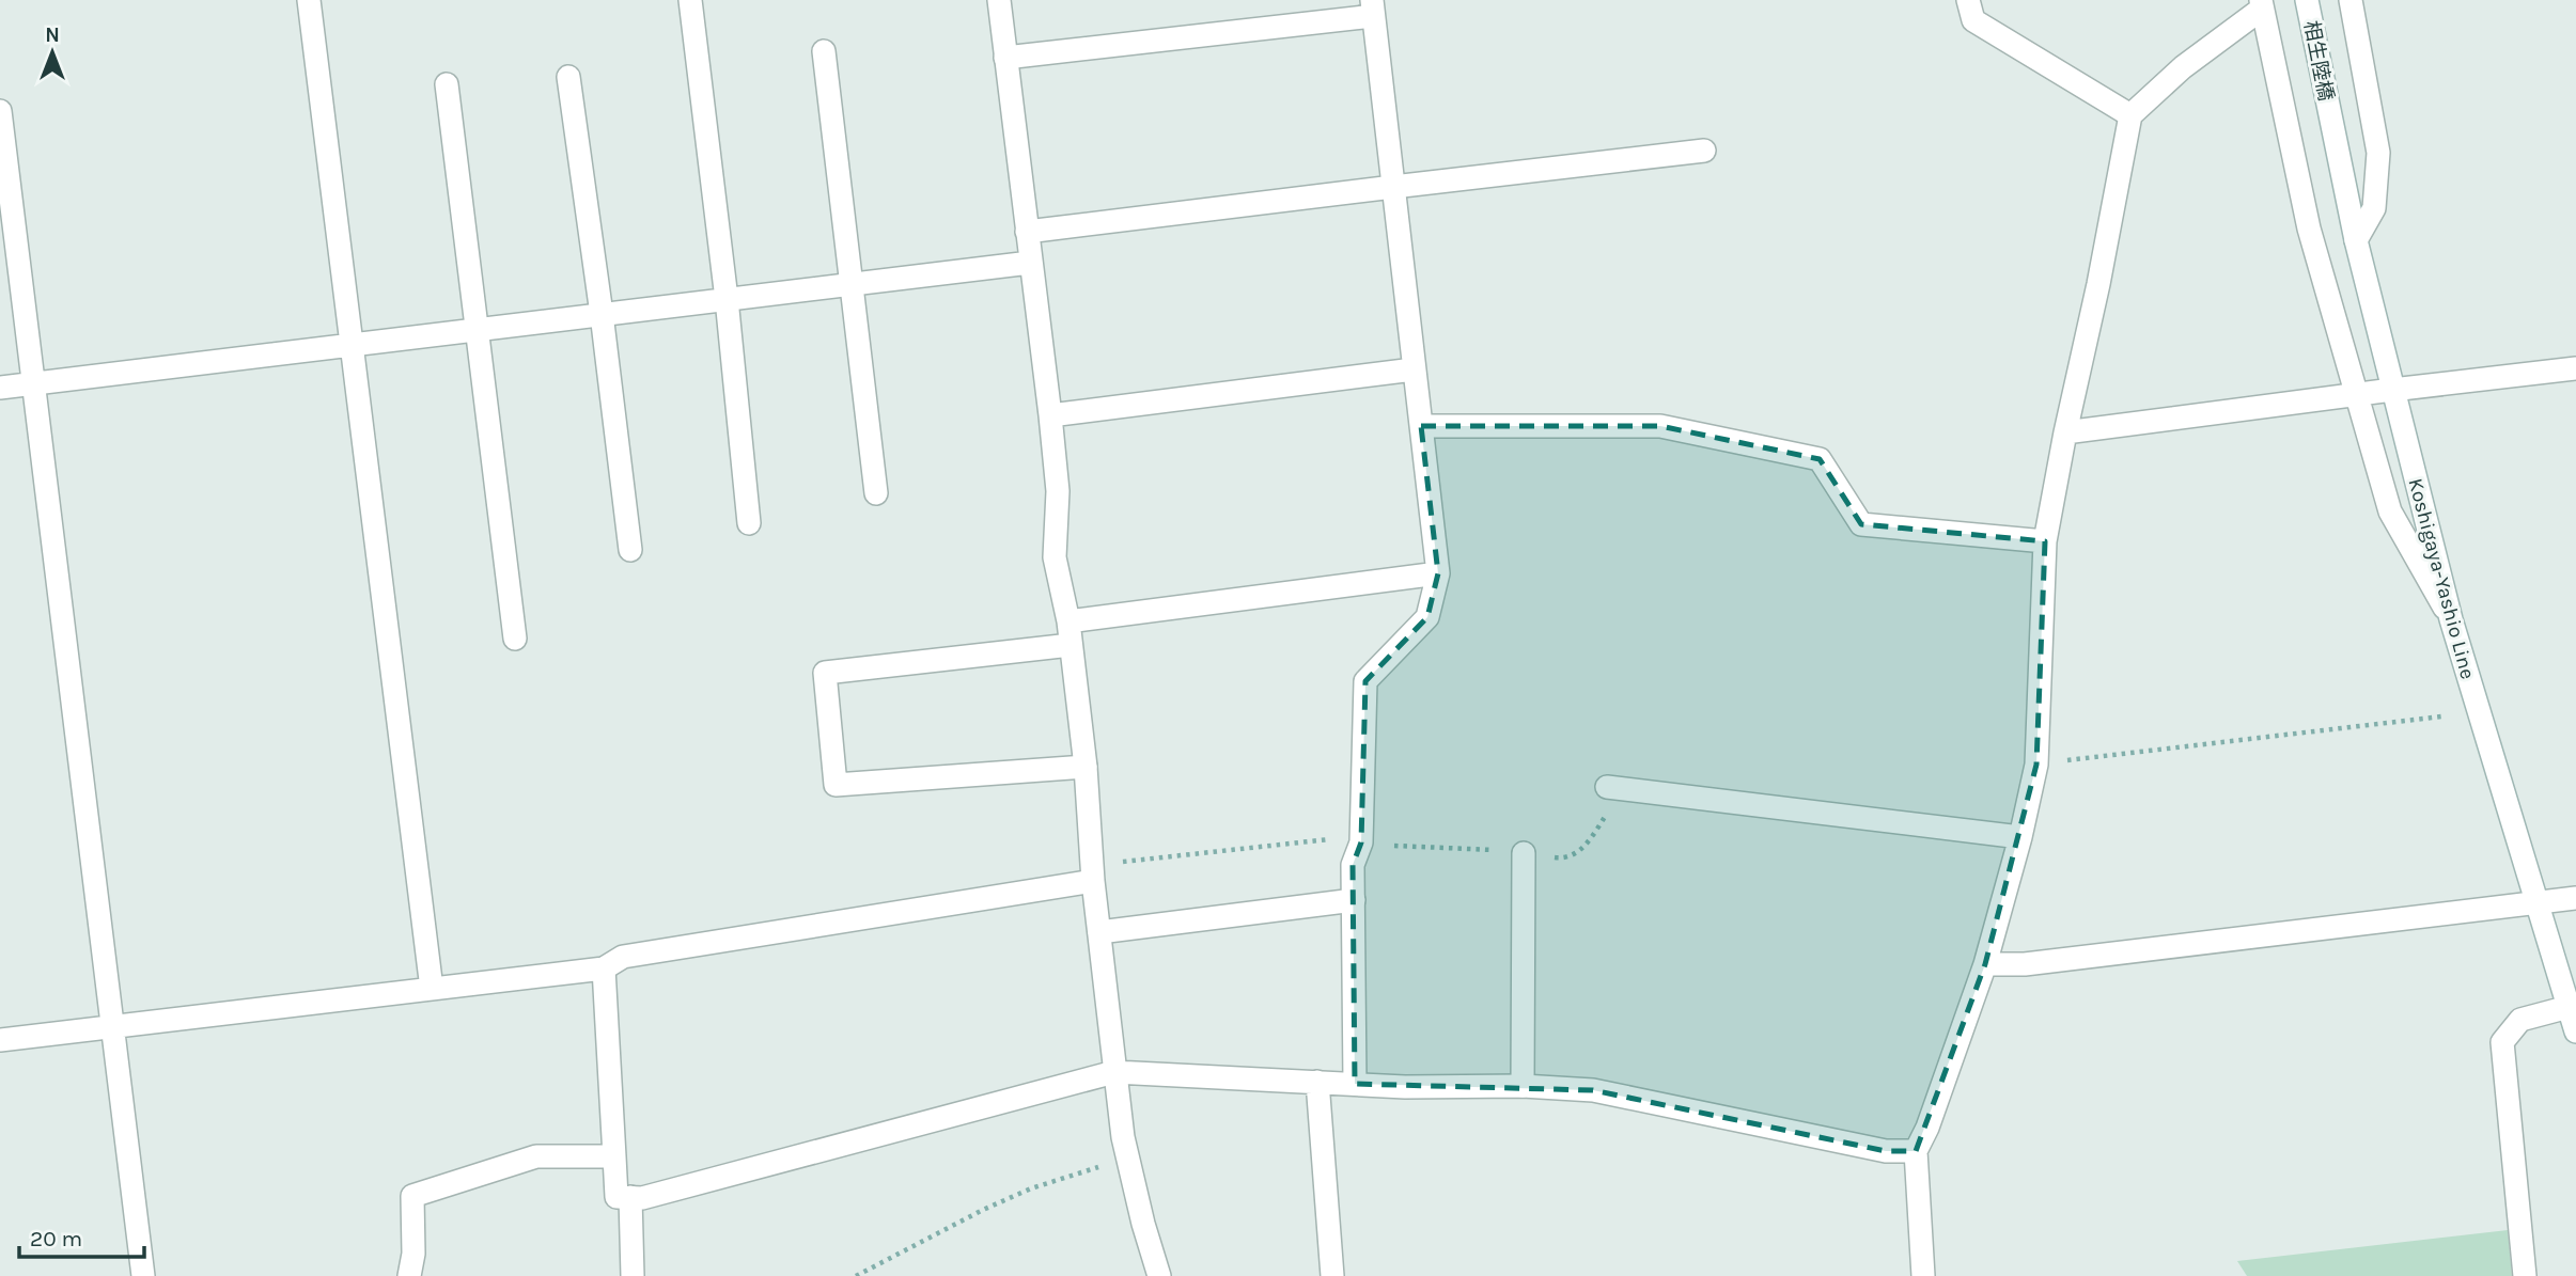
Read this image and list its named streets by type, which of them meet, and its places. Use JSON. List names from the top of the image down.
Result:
{
  "streets": {
    "street": ["相生陸橋", "Koshigaya-Yashio Line"]
  },
  "crossings": [
    ["相生陸橋", "Koshigaya-Yashio Line"]
  ],
  "scale_bar": "20 m",
  "north": "top"
}
